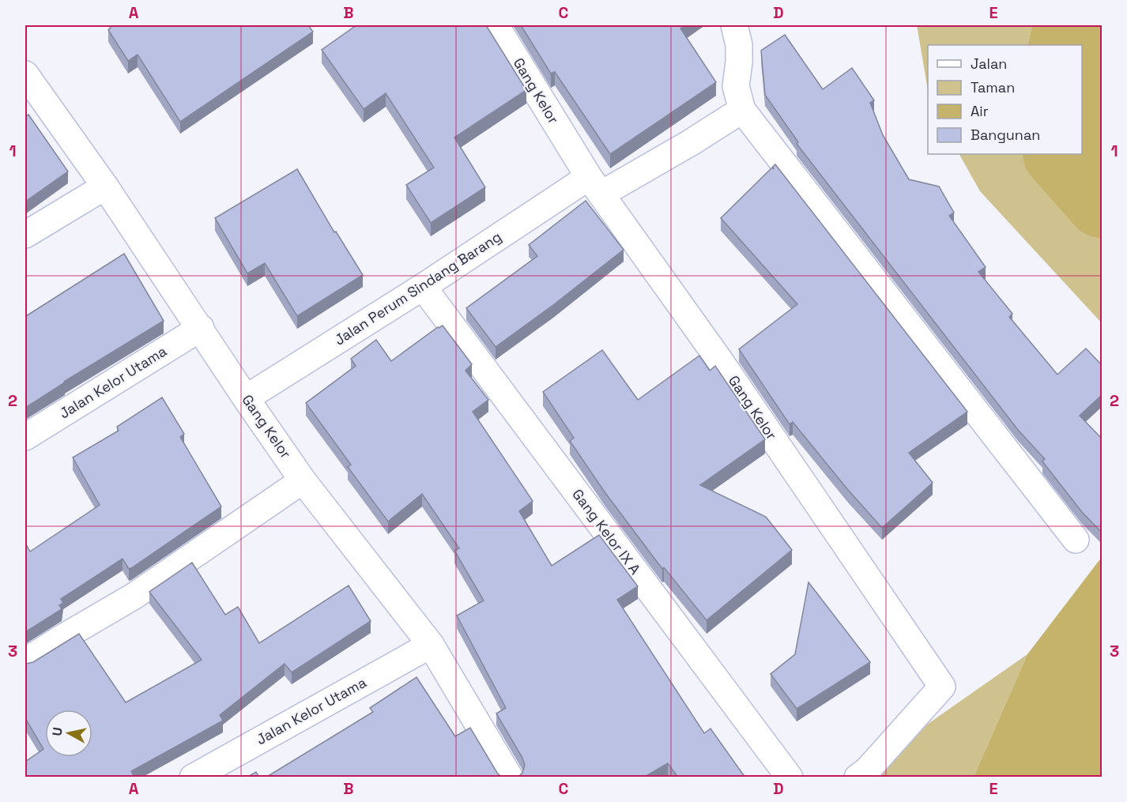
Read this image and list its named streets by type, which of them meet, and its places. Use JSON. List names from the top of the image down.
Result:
{
  "streets": {
    "street": [
      "Gang Kelor",
      "Jalan Perum Sindang Barang",
      "Jalan Kelor Utama",
      "Gang Kelor IX A"
    ]
  },
  "crossings": [
    ["Gang Kelor", "Jalan Perum Sindang Barang"],
    ["Gang Kelor", "Jalan Kelor Utama"],
    ["Jalan Perum Sindang Barang", "Gang Kelor IX A"]
  ],
  "legend": [
    "Jalan",
    "Taman",
    "Air",
    "Bangunan"
  ],
  "north": "left",
  "grid": {
    "columns": [
      "A",
      "B",
      "C",
      "D",
      "E"
    ],
    "rows": ["1", "2", "3"]
  }
}
